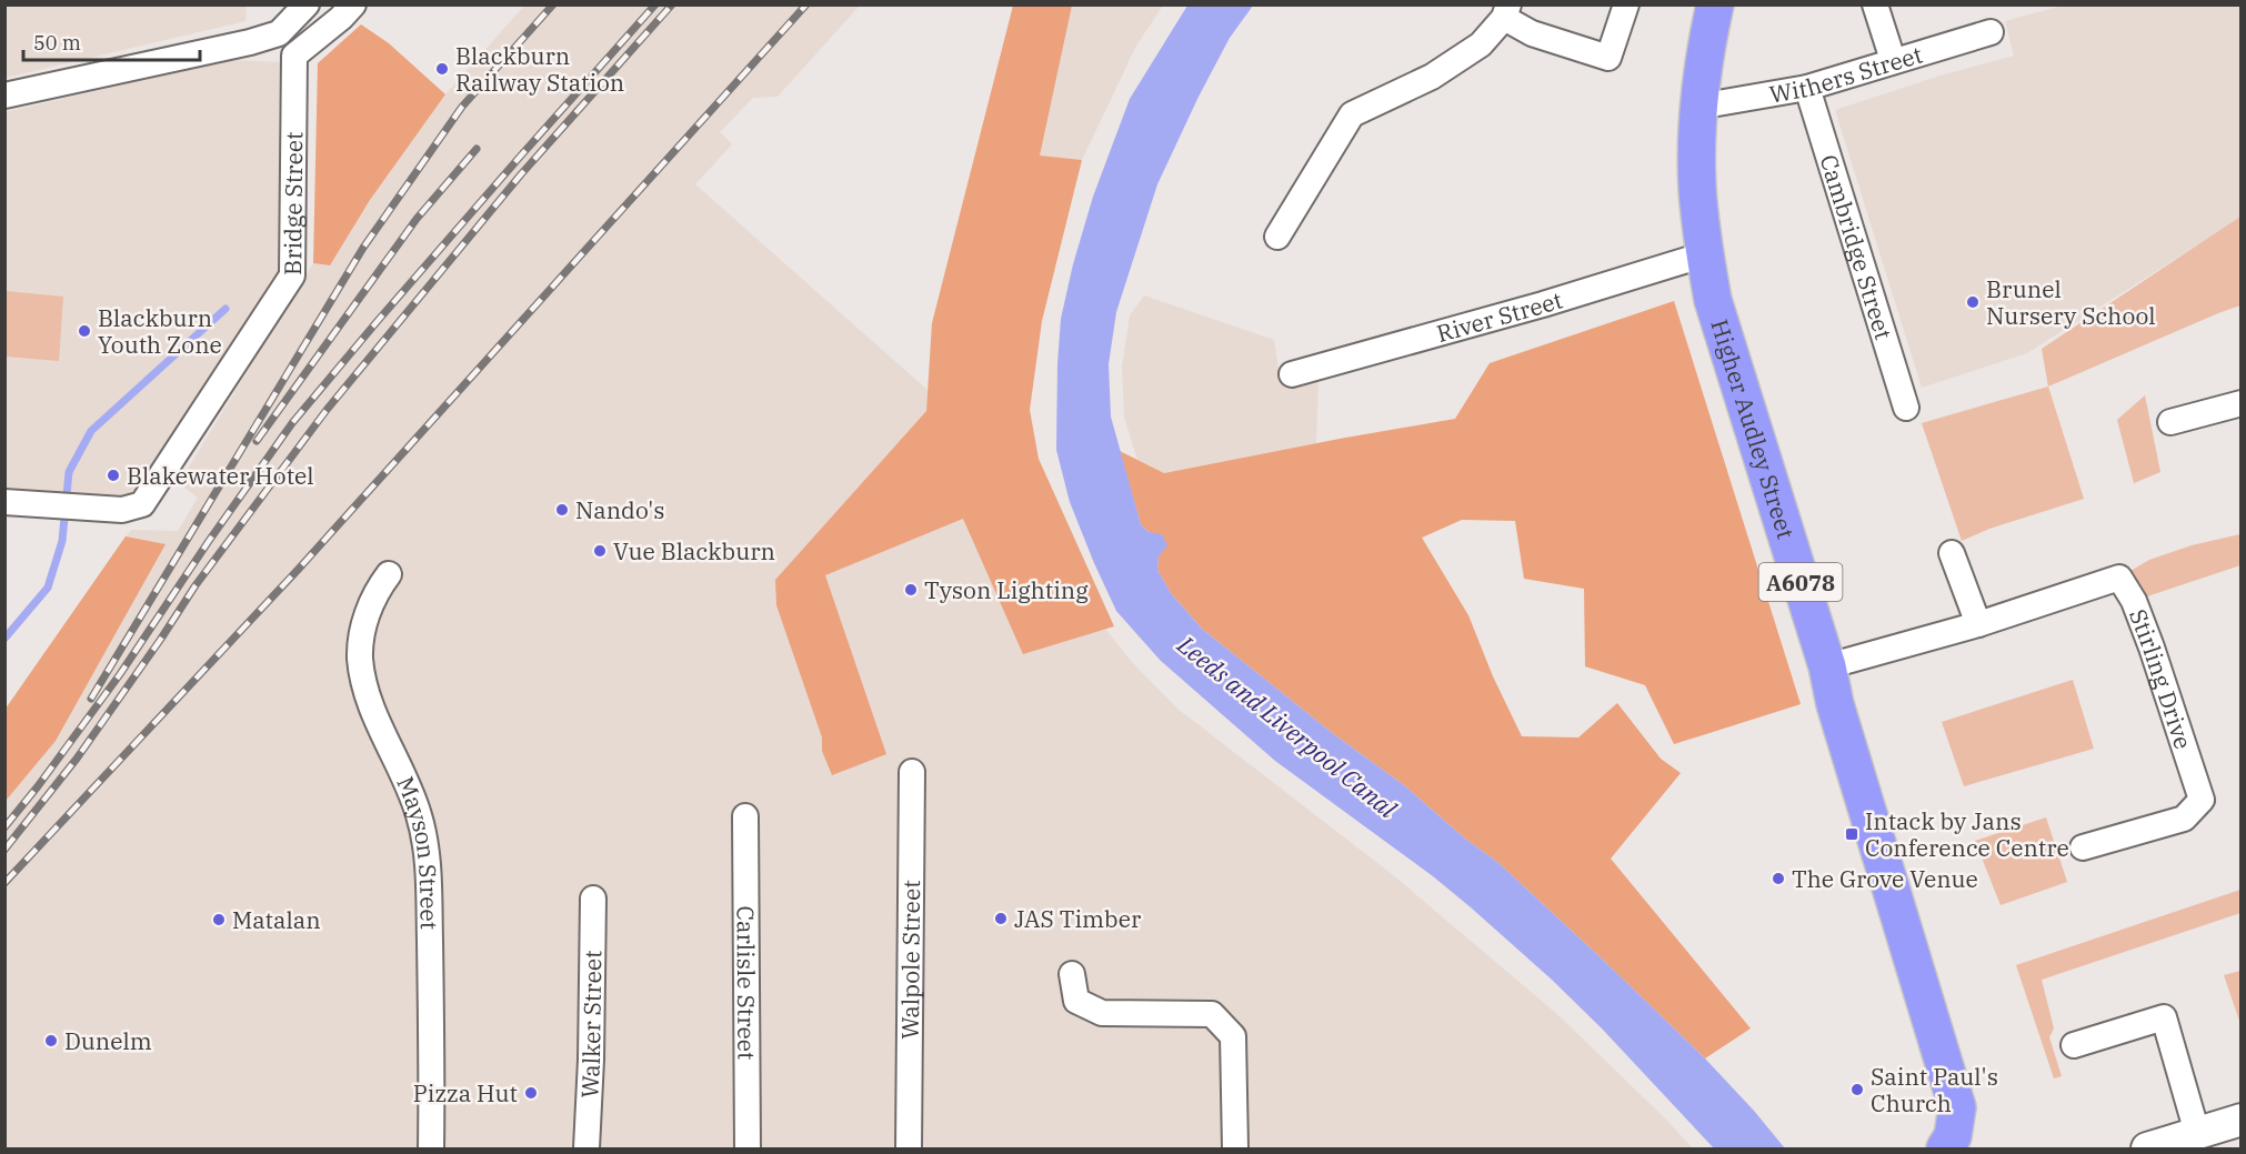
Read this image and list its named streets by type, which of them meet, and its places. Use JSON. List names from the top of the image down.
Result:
{
  "streets": {
    "highway": ["Higher Audley Street", "A6078"],
    "street": [
      "Withers Street",
      "Bridge Street",
      "Cambridge Street",
      "River Street",
      "Stirling Drive",
      "Mayson Street",
      "Walpole Street",
      "Carlisle Street",
      "Walker Street"
    ]
  },
  "crossings": [
    ["Withers Street", "Cambridge Street"],
    ["Withers Street", "Higher Audley Street"],
    ["River Street", "Higher Audley Street"],
    ["Higher Audley Street", "Stirling Drive"]
  ],
  "water": ["Leeds and Liverpool Canal"],
  "places": {
    "other": [
      "Blackburn Railway Station",
      "Brunel Nursery School",
      "Blackburn Youth Zone",
      "Blakewater Hotel",
      "Nando's",
      "Vue Blackburn",
      "Tyson Lighting",
      "The Grove Venue",
      "JAS Timber",
      "Matalan",
      "Dunelm",
      "Saint Paul's Church",
      "Pizza Hut"
    ],
    "transit": ["Intack by Jans Conference Centre"]
  },
  "scale_bar": "50 m"
}
